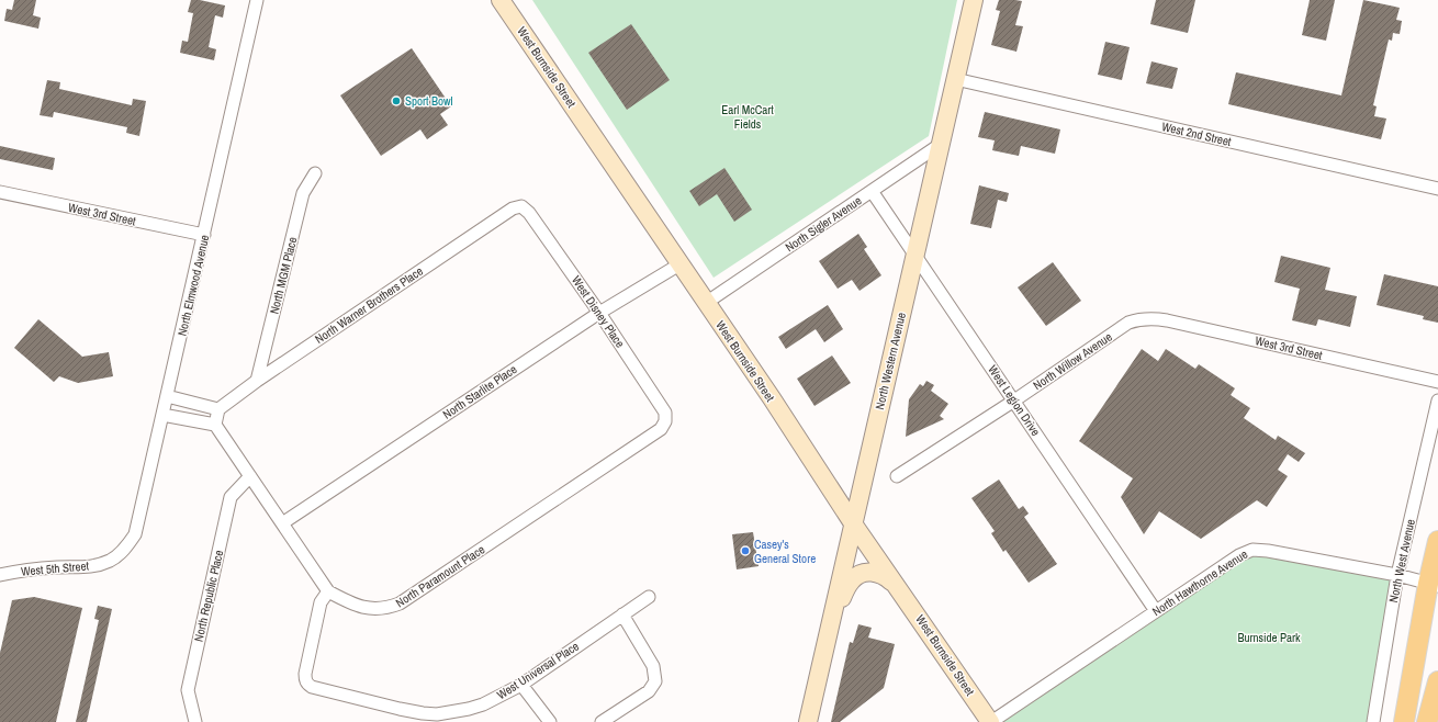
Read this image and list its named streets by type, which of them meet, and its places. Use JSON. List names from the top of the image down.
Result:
{
  "streets": {
    "main road": ["West Burnside Street", "North Western Avenue"],
    "street": [
      "West 2nd Street",
      "West 3rd Street",
      "North Sigler Avenue",
      "North MGM Place",
      "North Elmwood Avenue",
      "North Warner Brothers Place",
      "West Disney Place",
      "North Willow Avenue",
      "North Starlite Place",
      "West Legion Drive",
      "North West Avenue",
      "West 5th Street",
      "North Paramount Place",
      "North Hawthorne Avenue",
      "North Republic Place",
      "West Universal Place"
    ]
  },
  "crossings": [
    ["West Burnside Street", "North Sigler Avenue"],
    ["West Burnside Street", "North Western Avenue"],
    ["West Burnside Street", "North Starlite Place"],
    ["West Burnside Street", "North Hawthorne Avenue"],
    ["West 2nd Street", "North Western Avenue"],
    ["West 3rd Street", "North Elmwood Avenue"],
    ["West 3rd Street", "North Willow Avenue"],
    ["North Sigler Avenue", "North Western Avenue"],
    ["North Sigler Avenue", "West Legion Drive"],
    ["North MGM Place", "North Warner Brothers Place"],
    ["North Elmwood Avenue", "West 5th Street"],
    ["North Warner Brothers Place", "West Disney Place"],
    ["West Disney Place", "North Starlite Place"],
    ["West Disney Place", "North Paramount Place"],
    ["North Western Avenue", "West Legion Drive"],
    ["North Willow Avenue", "West Legion Drive"],
    ["West Legion Drive", "North Hawthorne Avenue"],
    ["North West Avenue", "North Hawthorne Avenue"],
    ["North Paramount Place", "West Universal Place"]
  ],
  "parks": ["Earl McCart Fields", "Burnside Park"],
  "places": ["Sport Bowl", "Casey's General Store"]
}
